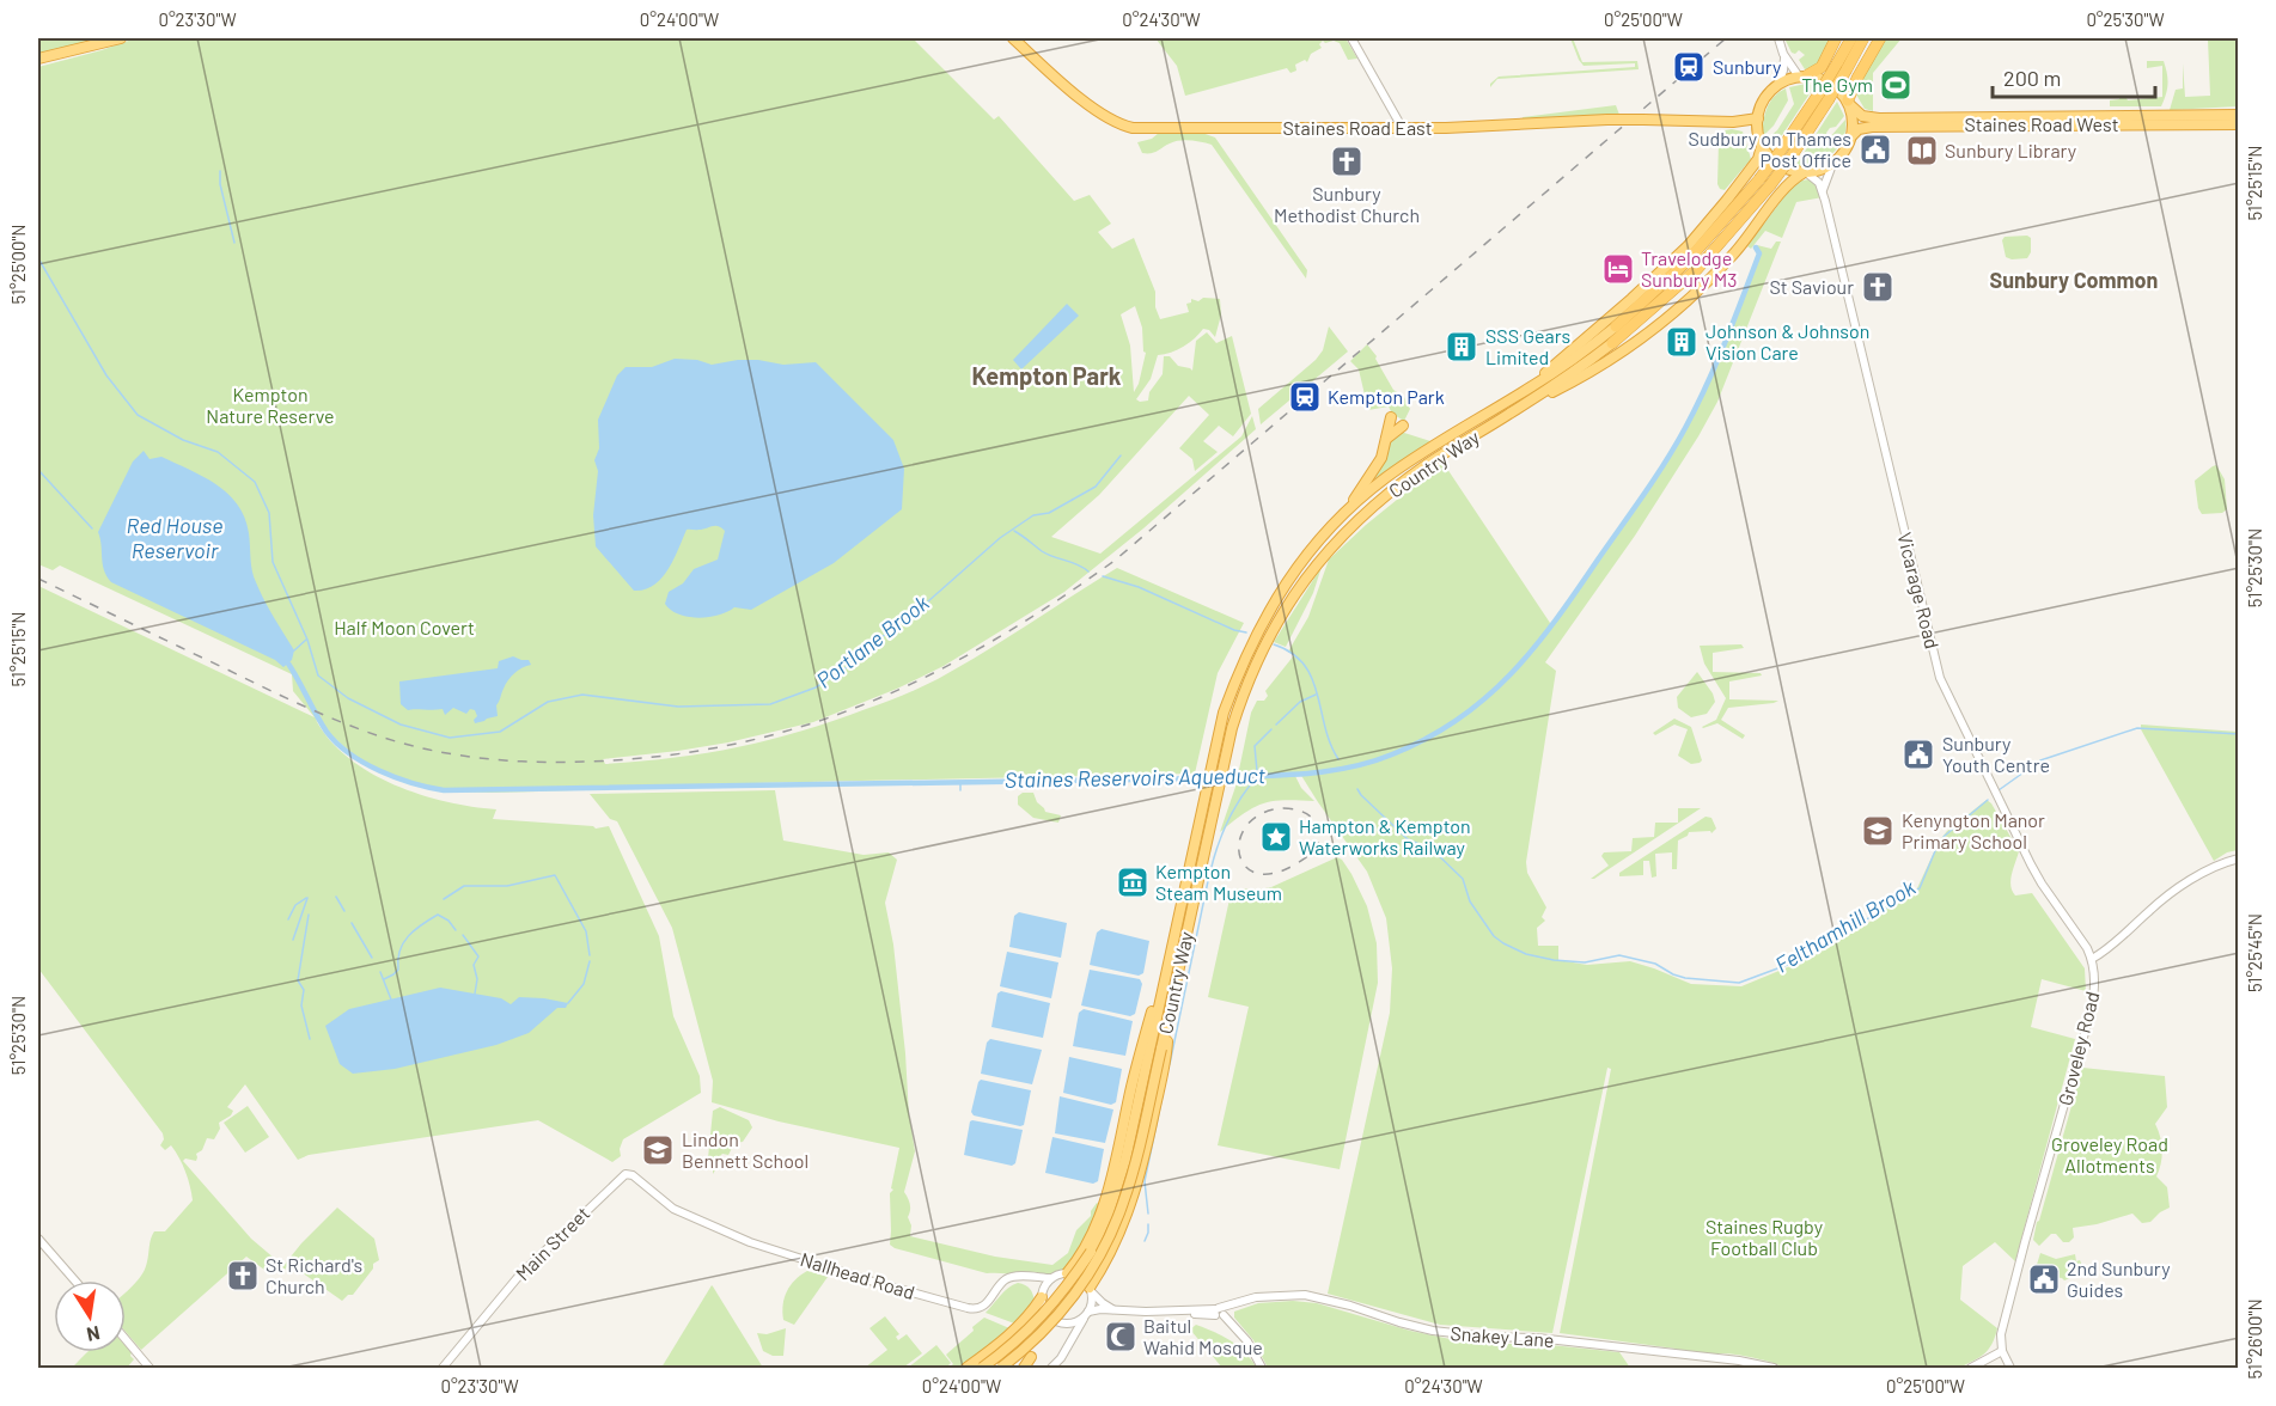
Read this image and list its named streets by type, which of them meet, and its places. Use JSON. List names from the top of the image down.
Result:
{
  "streets": {
    "highway": ["Staines Road West", "Staines Road East", "Country Way"],
    "street": [
      "Vicarage Road",
      "Groveley Road",
      "Main Street",
      "Nallhead Road",
      "Snakey Lane"
    ]
  },
  "crossings": [
    ["Staines Road West", "Staines Road East"],
    ["Staines Road West", "Vicarage Road"],
    ["Staines Road East", "Vicarage Road"],
    ["Vicarage Road", "Groveley Road"],
    ["Main Street", "Nallhead Road"]
  ],
  "districts": ["Sunbury Common", "Kempton Park"],
  "water": [
    "Red House Reservoir",
    "Portlane Brook",
    "Staines Reservoirs Aqueduct",
    "Felthamhill Brook"
  ],
  "parks": [
    "Kempton Nature Reserve",
    "Half Moon Covert",
    "Groveley Road Allotments",
    "Staines Rugby Football Club"
  ],
  "places": {
    "station": ["Sunbury", "Kempton Park"],
    "sports": ["The Gym"],
    "public building": ["Sudbury on Thames Post Office", "Sunbury Youth Centre", "2nd Sunbury Guides"],
    "library": ["Sunbury Library"],
    "church": ["Sunbury Methodist Church", "St Saviour", "St Richard's Church"],
    "hotel": ["Travelodge Sunbury M3"],
    "building": ["Johnson & Johnson Vision Care", "SSS Gears Limited"],
    "school or university": ["Kenyngton Manor Primary School", "Lindon Bennett School"],
    "place": ["Hampton & Kempton Waterworks Railway"],
    "museum": ["Kempton Steam Museum"],
    "mosque": ["Baitul Wahid Mosque"]
  },
  "scale_bar": "200 m",
  "north": "bottom",
  "coordinates": [
    "0°23'30\"W",
    "0°24'00\"W",
    "0°24'30\"W",
    "0°25'00\"W",
    "0°25'30\"W",
    "51°25'15\"N",
    "51°25'00\"N",
    "51°25'30\"N",
    "51°25'45\"N",
    "51°26'00\"N"
  ]
}
